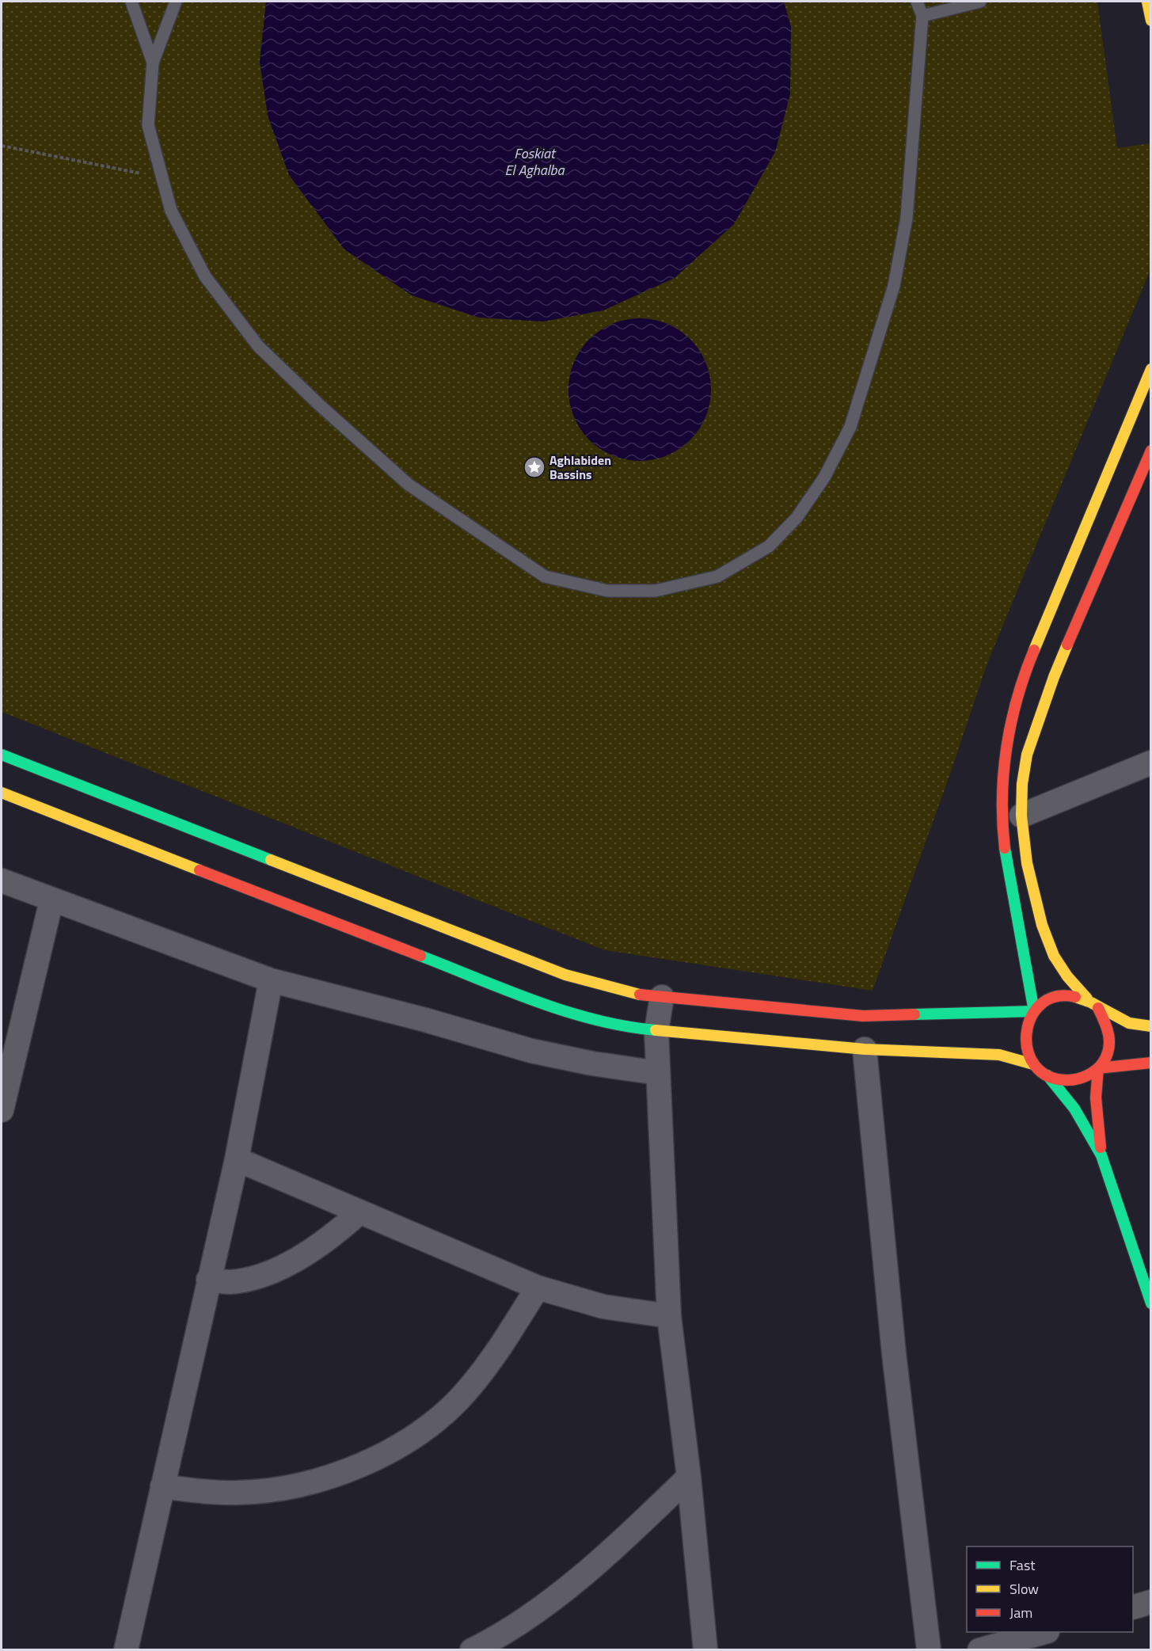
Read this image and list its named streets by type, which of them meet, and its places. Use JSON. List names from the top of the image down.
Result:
{
  "water": ["Foskiat El Aghalba"],
  "places": {
    "place": ["Aghlabiden Bassins"]
  },
  "legend": ["Fast", "Slow", "Jam"]
}
